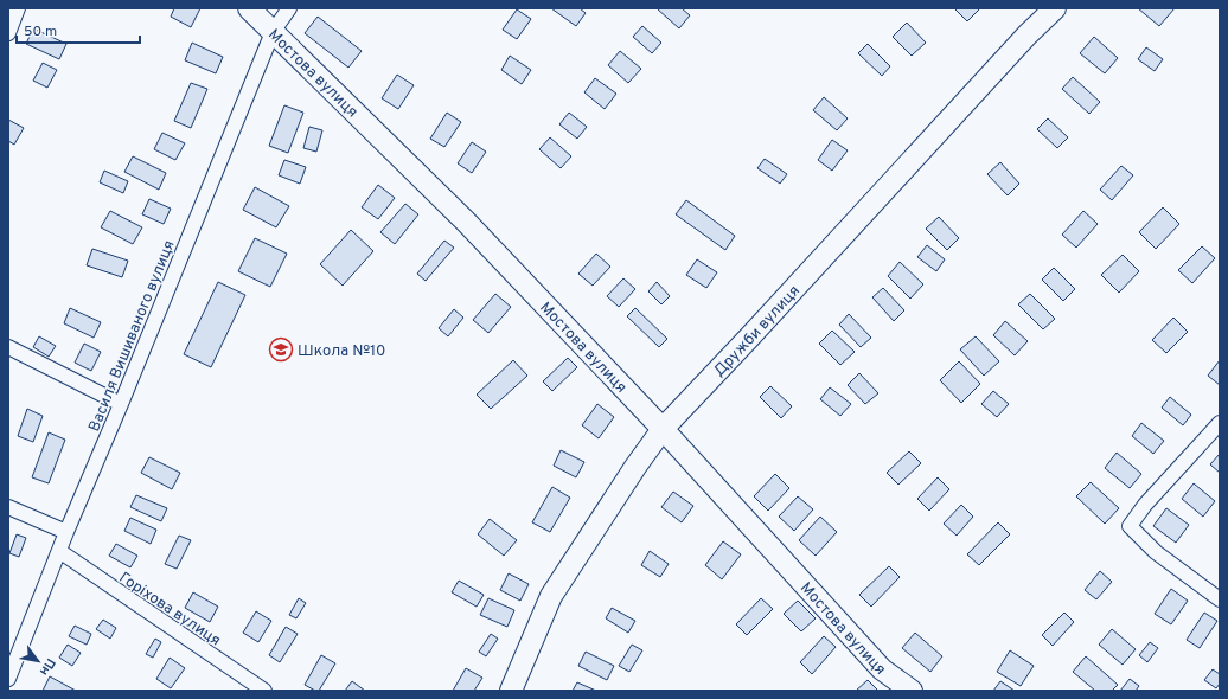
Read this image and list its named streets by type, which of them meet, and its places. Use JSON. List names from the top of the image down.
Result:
{
  "streets": {
    "street": [
      "Мостова вулиця",
      "Дружби вулиця",
      "Василя Вишиваного вулиця",
      "Горіхова вулиця"
    ]
  },
  "crossings": [
    ["Мостова вулиця", "Дружби вулиця"],
    ["Мостова вулиця", "Василя Вишиваного вулиця"],
    ["Василя Вишиваного вулиця", "Горіхова вулиця"]
  ],
  "places": {
    "school or university": ["Школа №10"]
  },
  "scale_bar": "50 m",
  "north": "bottom right"
}
